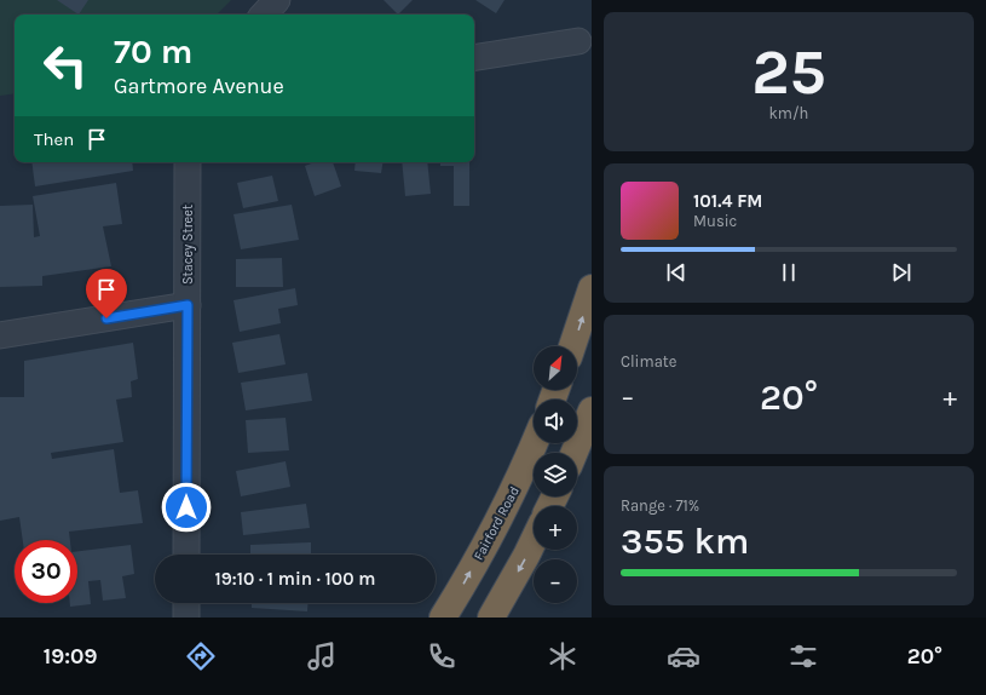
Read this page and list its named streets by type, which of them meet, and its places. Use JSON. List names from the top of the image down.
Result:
{
  "streets": {
    "highway": ["Fairford Road"],
    "street": ["Stacey Street"]
  },
  "north": "top right",
  "page": {
    "tile": [
      ["25", "km/h"],
      "Climate",
      ["Range · 71%", "355 km"]
    ],
    "turn": ["70 m", "Gartmore Avenue"],
    "then": "Then",
    "song": ["101.4 FM", "Music"],
    "map_buttons": ["+", "−"],
    "heat": ["−", "20°", "+"],
    "limit": "30",
    "trip": "19:10 · 1 min · 100 m",
    "tabs": ["19:09", "20°"]
  }
}
